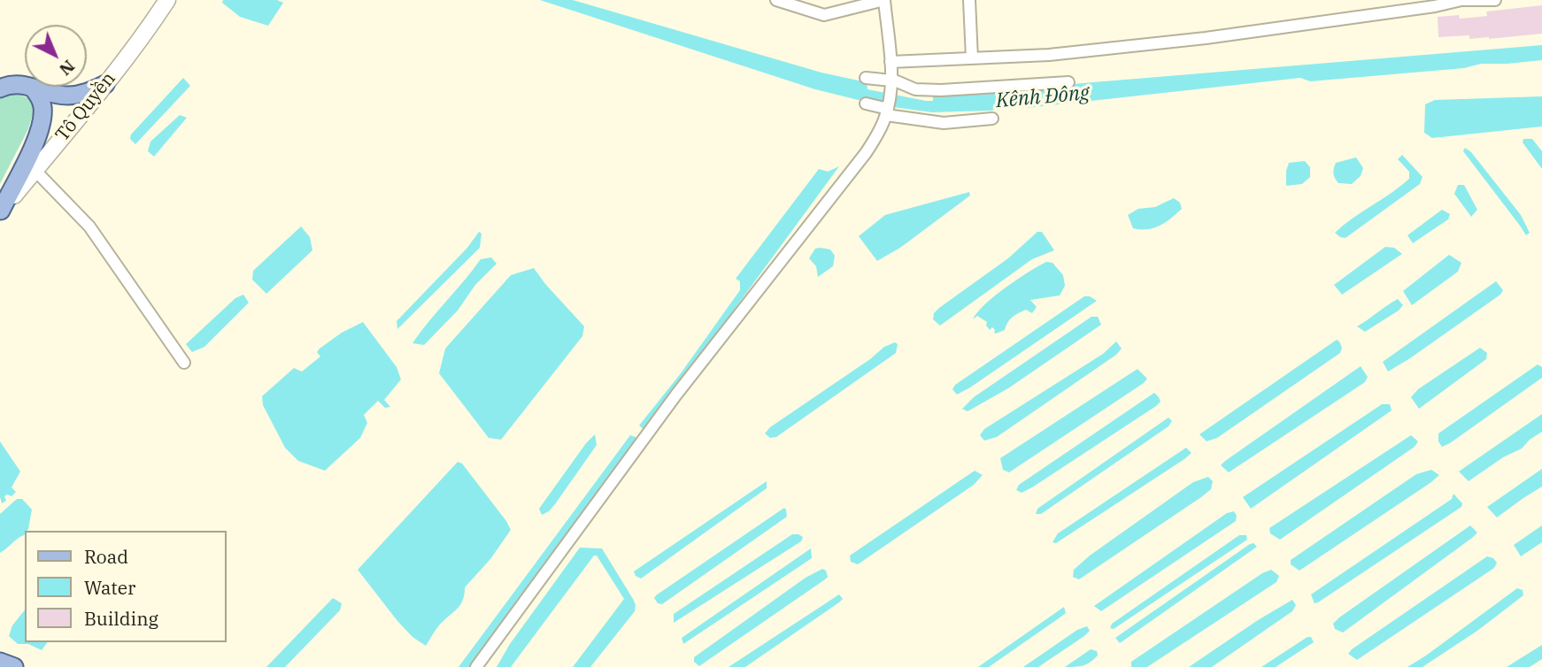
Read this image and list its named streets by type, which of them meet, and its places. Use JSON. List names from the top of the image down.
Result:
{
  "streets": {
    "main road": ["Tô Quyền"]
  },
  "water": ["Kênh Đông"],
  "legend": ["Road", "Water", "Building"],
  "north": "bottom right"
}
